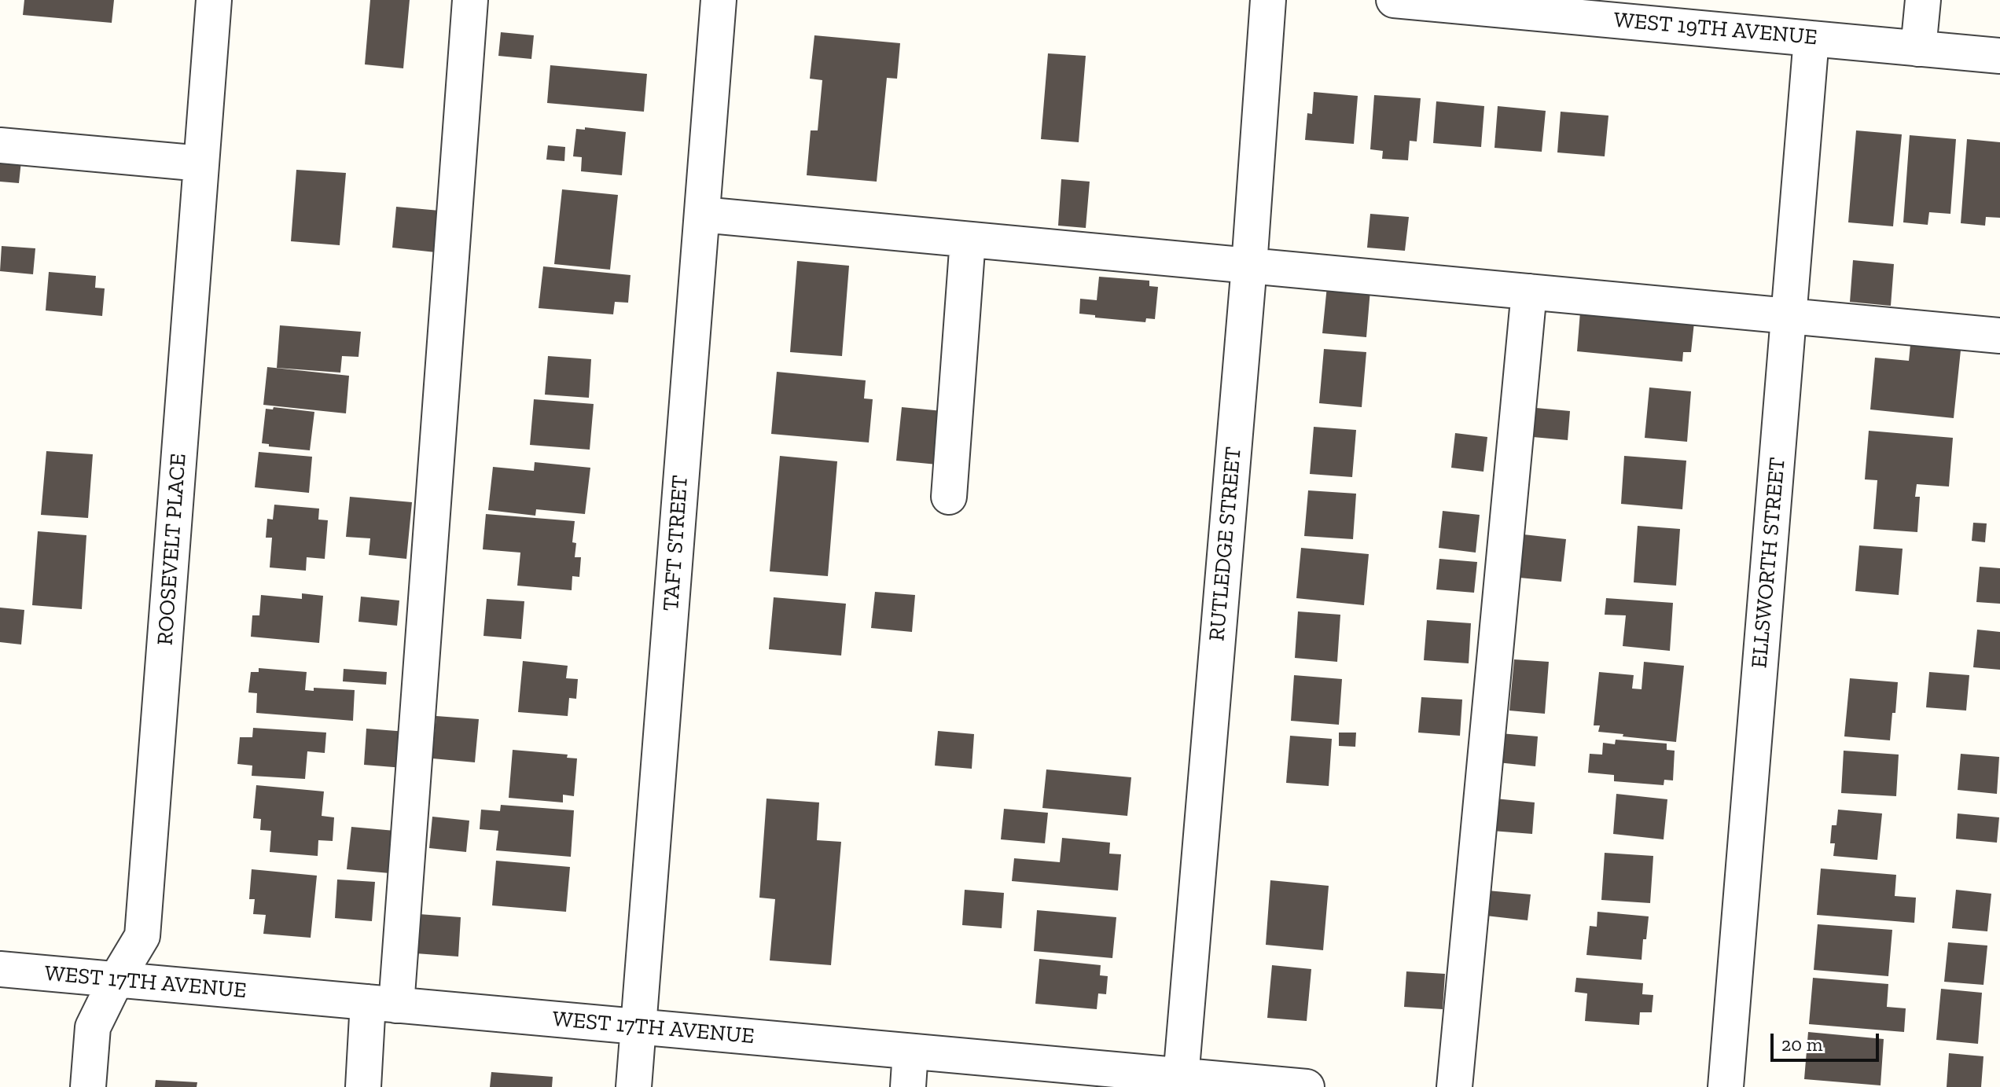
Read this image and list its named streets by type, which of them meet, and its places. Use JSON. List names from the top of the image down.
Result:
{
  "streets": {
    "street": [
      "WEST 19TH AVENUE",
      "TAFT STREET",
      "RUTLEDGE STREET",
      "ROOSEVELT PLACE",
      "ELLSWORTH STREET",
      "WEST 17TH AVENUE"
    ]
  },
  "crossings": [
    ["WEST 19TH AVENUE", "ELLSWORTH STREET"],
    ["TAFT STREET", "WEST 17TH AVENUE"],
    ["RUTLEDGE STREET", "WEST 17TH AVENUE"],
    ["ROOSEVELT PLACE", "WEST 17TH AVENUE"]
  ],
  "scale_bar": "20 m"
}
